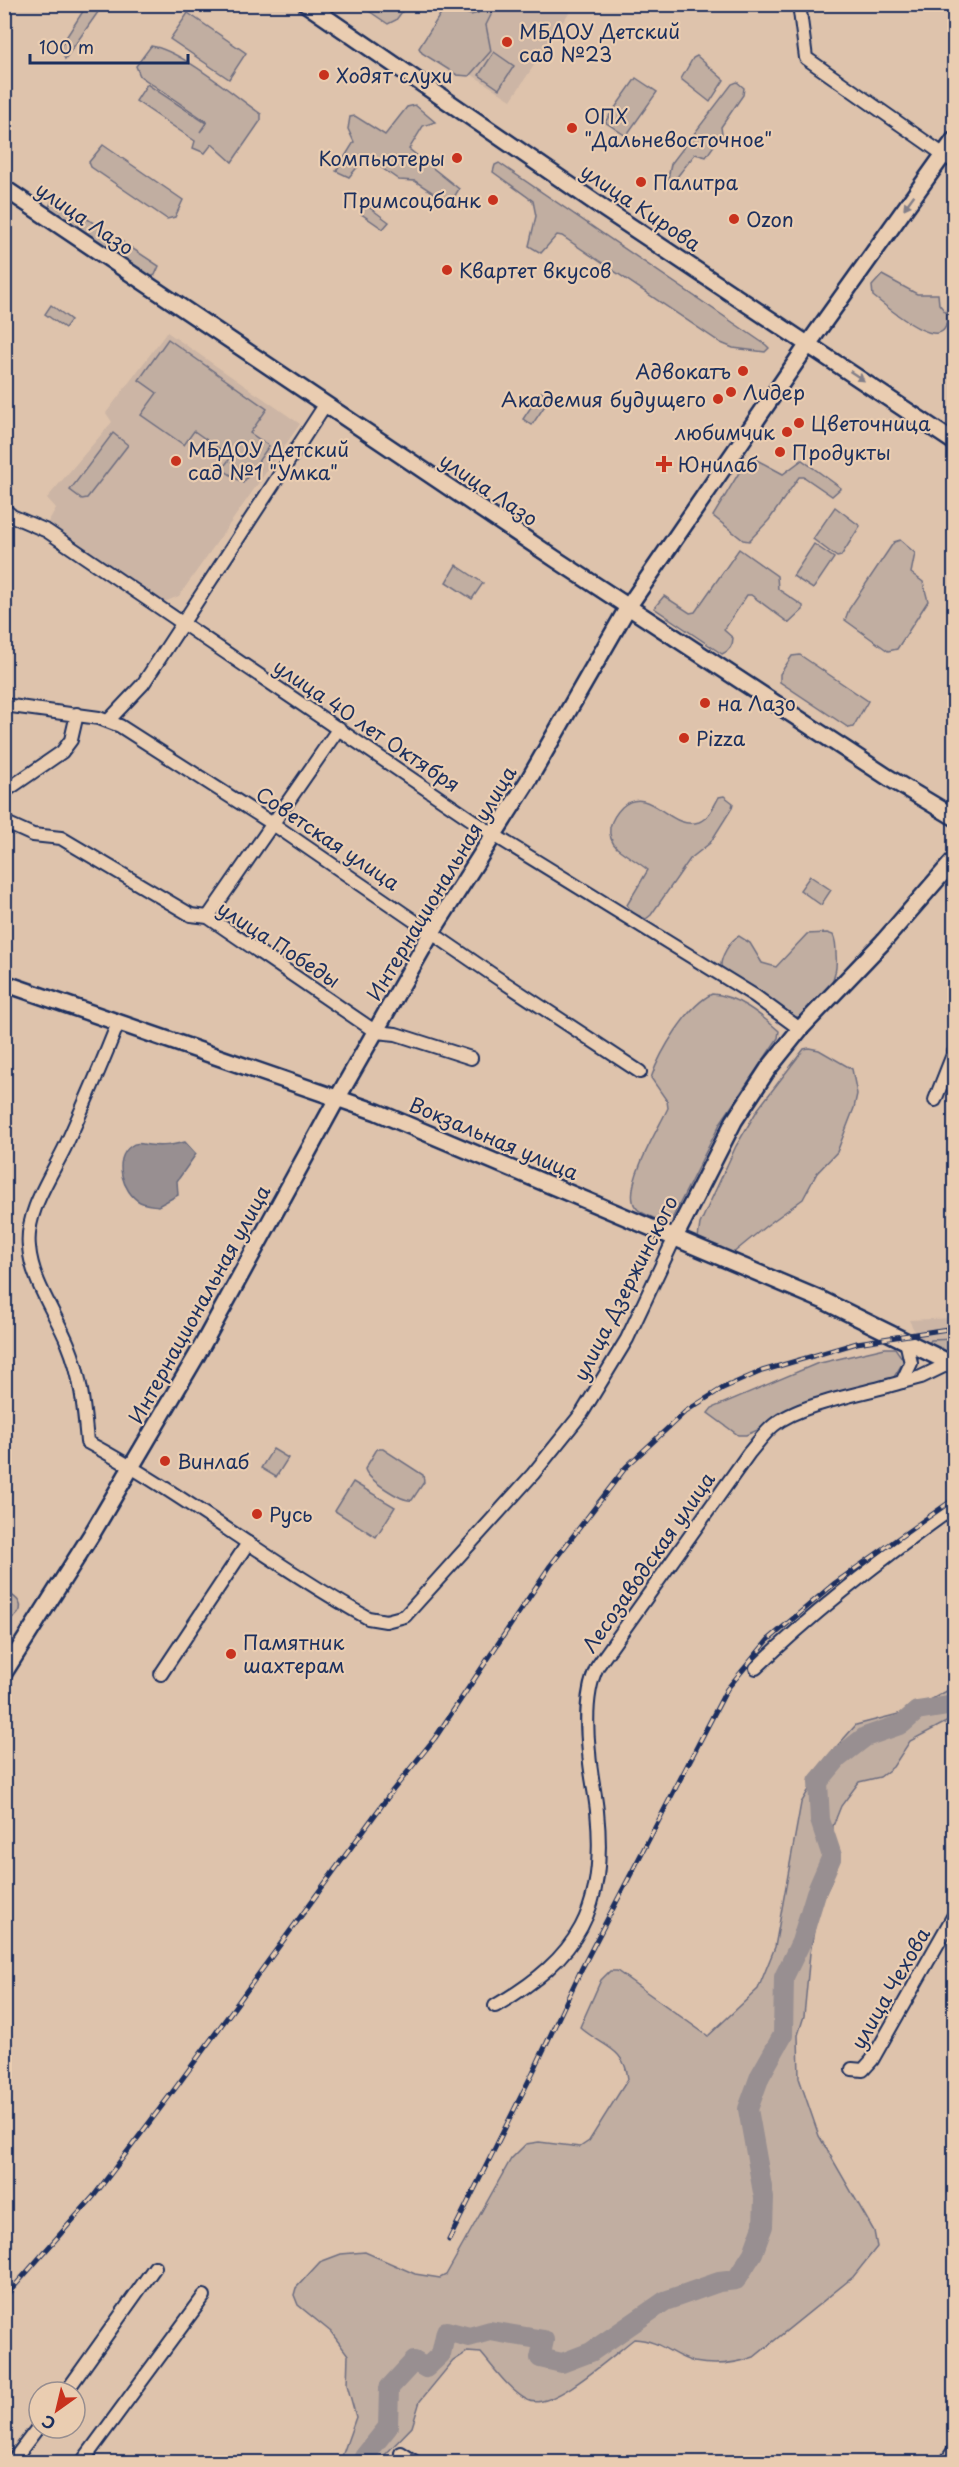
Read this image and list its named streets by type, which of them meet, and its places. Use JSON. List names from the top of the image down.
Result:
{
  "streets": {
    "main road": [
      "улица Кирова",
      "улица Лазо",
      "Интернациональная улица",
      "Вокзальная улица",
      "улица Дзержинского"
    ],
    "street": [
      "улица 40 лет Октября",
      "Советская улица",
      "улица Победы",
      "Лесозаводская улица",
      "улица Чехова"
    ]
  },
  "crossings": [
    ["улица Кирова", "Интернациональная улица"],
    ["улица Лазо", "Интернациональная улица"],
    ["улица 40 лет Октября", "Интернациональная улица"],
    ["улица 40 лет Октября", "улица Дзержинского"],
    ["Советская улица", "Интернациональная улица"],
    ["Интернациональная улица", "улица Победы"],
    ["Интернациональная улица", "Вокзальная улица"],
    ["Интернациональная улица", "улица Дзержинского"],
    ["Вокзальная улица", "улица Дзержинского"],
    ["Вокзальная улица", "Лесозаводская улица"]
  ],
  "places": {
    "other": [
      "МБДОУ Детский сад №23",
      "Ходят слухи",
      "ОПХ \"Дальневосточное\"",
      "Компьютеры",
      "Палитра",
      "Примсоцбанк",
      "Ozon",
      "Квартет вкусов",
      "Адвокатъ",
      "Лидер",
      "Академия будущего",
      "Цветочница",
      "любимчик",
      "Продукты",
      "МБДОУ Детский сад №1 \"Умка\"",
      "на Лазо",
      "Pizza",
      "Винлаб",
      "Русь",
      "Памятник шахтерам"
    ],
    "health": ["Юнилаб"]
  },
  "scale_bar": "100 m",
  "north": "bottom left"
}
